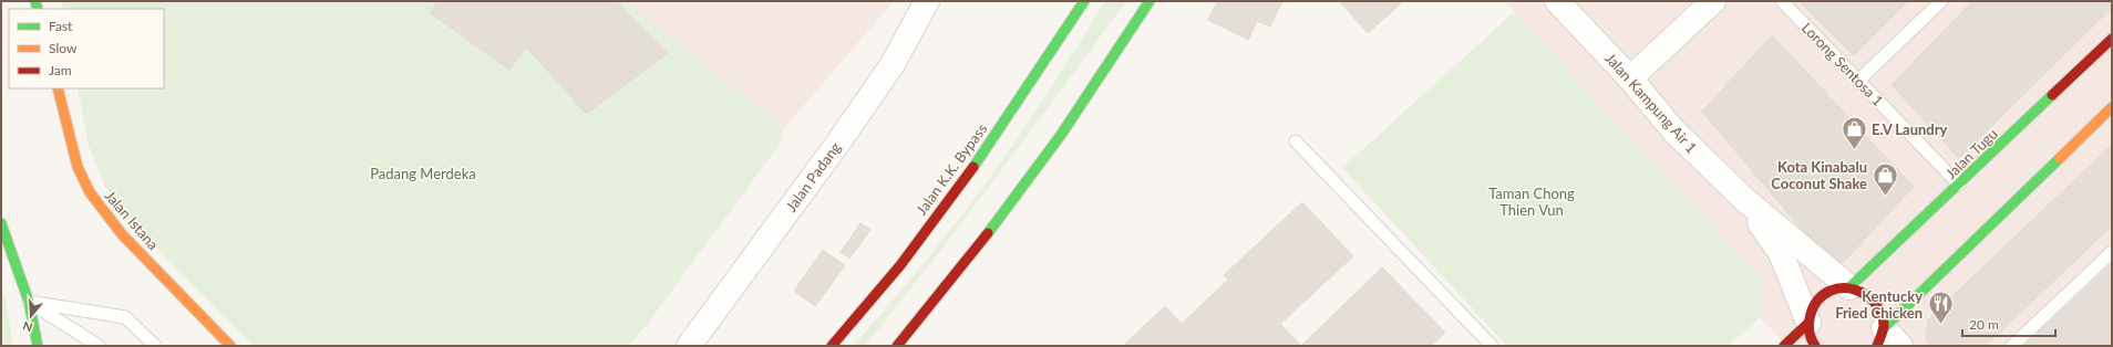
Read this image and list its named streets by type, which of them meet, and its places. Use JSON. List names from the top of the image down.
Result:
{
  "streets": {
    "street": [
      "Jalan Kampung Air 1",
      "Jalan Tugu",
      "Jalan K.K. Bypass",
      "Jalan Padang",
      "Jalan Istana"
    ],
    "lane": ["Lorong Sentosa 1"]
  },
  "crossings": [
    ["Lorong Sentosa 1", "Jalan Tugu"],
    ["Jalan Kampung Air 1", "Jalan Tugu"]
  ],
  "parks": ["Padang Merdeka", "Taman Chong Thien Vun"],
  "places": {
    "shop": ["E.V Laundry", "Kota Kinabalu Coconut Shake"],
    "restaurant": ["Kentucky Fried Chicken"]
  },
  "legend": ["Fast", "Slow", "Jam"],
  "scale_bar": "20 m",
  "north": "bottom"
}
